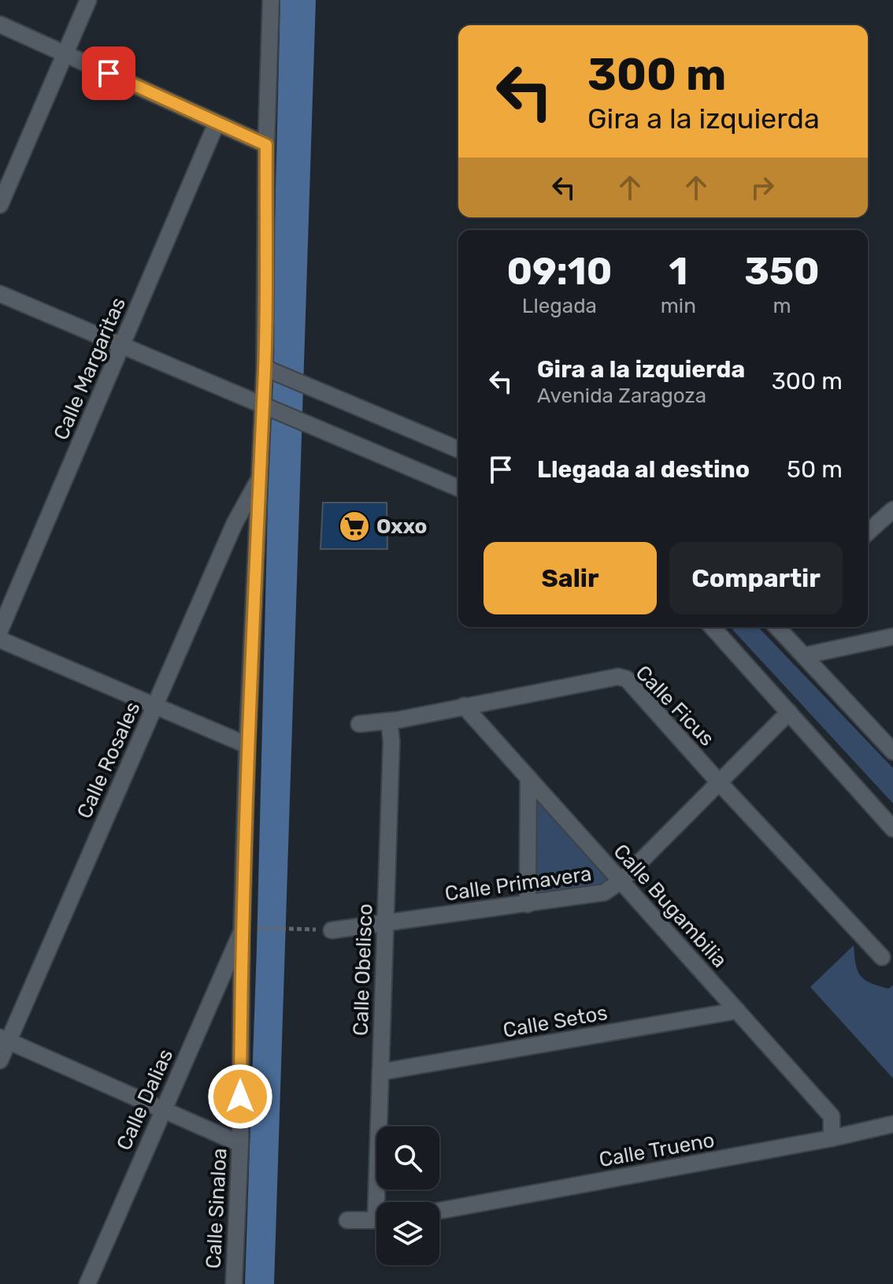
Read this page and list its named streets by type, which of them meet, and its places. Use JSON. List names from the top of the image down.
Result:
{
  "streets": {
    "street": [
      "Calle Margaritas",
      "Calle Ficus",
      "Calle Rosales",
      "Calle Primavera",
      "Calle Bugambilia",
      "Calle Obelisco",
      "Calle Setos",
      "Calle Dalias",
      "Calle Trueno",
      "Calle Sinaloa"
    ]
  },
  "crossings": [
    ["Calle Ficus", "Calle Primavera"],
    ["Calle Ficus", "Calle Bugambilia"],
    ["Calle Ficus", "Calle Obelisco"],
    ["Calle Rosales", "Calle Sinaloa"],
    ["Calle Primavera", "Calle Bugambilia"],
    ["Calle Primavera", "Calle Obelisco"],
    ["Calle Bugambilia", "Calle Setos"],
    ["Calle Bugambilia", "Calle Trueno"],
    ["Calle Obelisco", "Calle Setos"],
    ["Calle Dalias", "Calle Sinaloa"]
  ],
  "places": {
    "supermarket": ["Oxxo"]
  },
  "page": {
    "turn": ["300 m", "Gira a la izquierda"],
    "eta": [
      "09:10",
      "Llegada",
      "1",
      "min",
      "350",
      "m"
    ],
    "list": [
      {
        "name": "Gira a la izquierda",
        "note": "Avenida Zaragoza",
        "value": "300 m"
      },
      {
        "name": "Llegada al destino",
        "value": "50 m"
      }
    ],
    "buttons": ["Salir", "Compartir"]
  }
}
